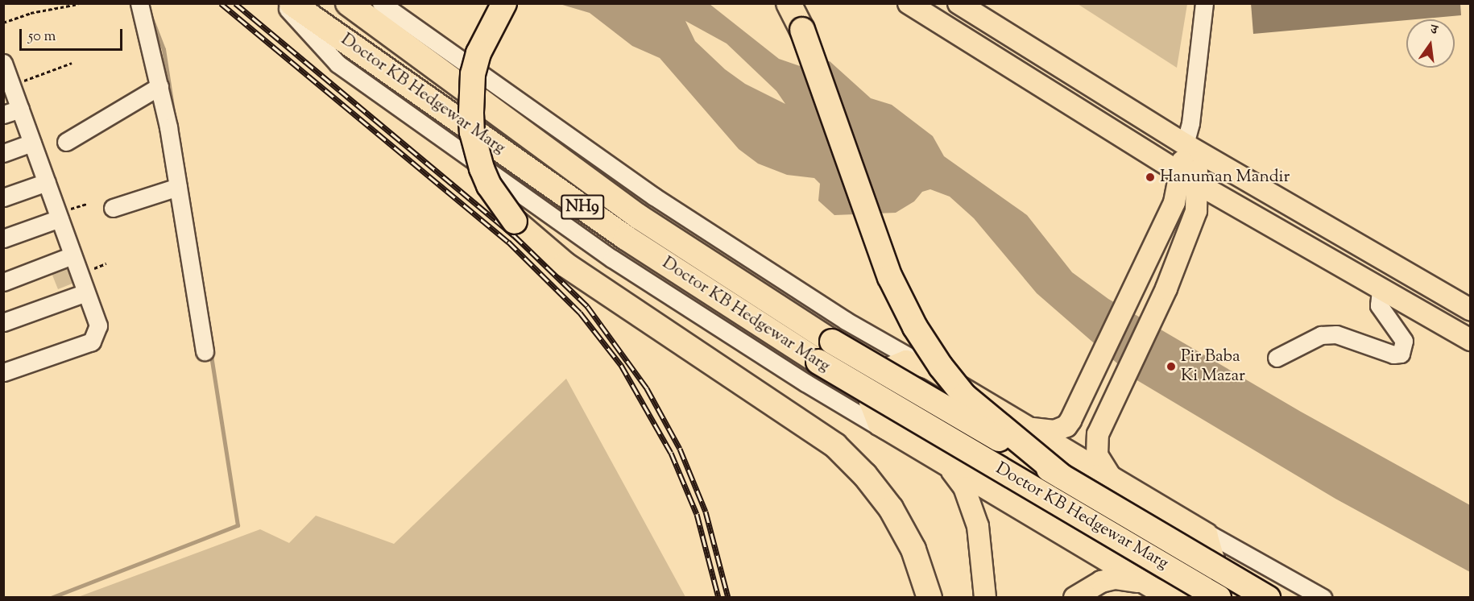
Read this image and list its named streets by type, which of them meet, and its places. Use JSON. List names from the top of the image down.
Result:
{
  "streets": {
    "highway": ["Doctor KB Hedgewar Marg", "NH9"]
  },
  "places": ["Hanuman Mandir", "Pir Baba Ki Mazar"],
  "scale_bar": "50 m",
  "north": "top"
}
